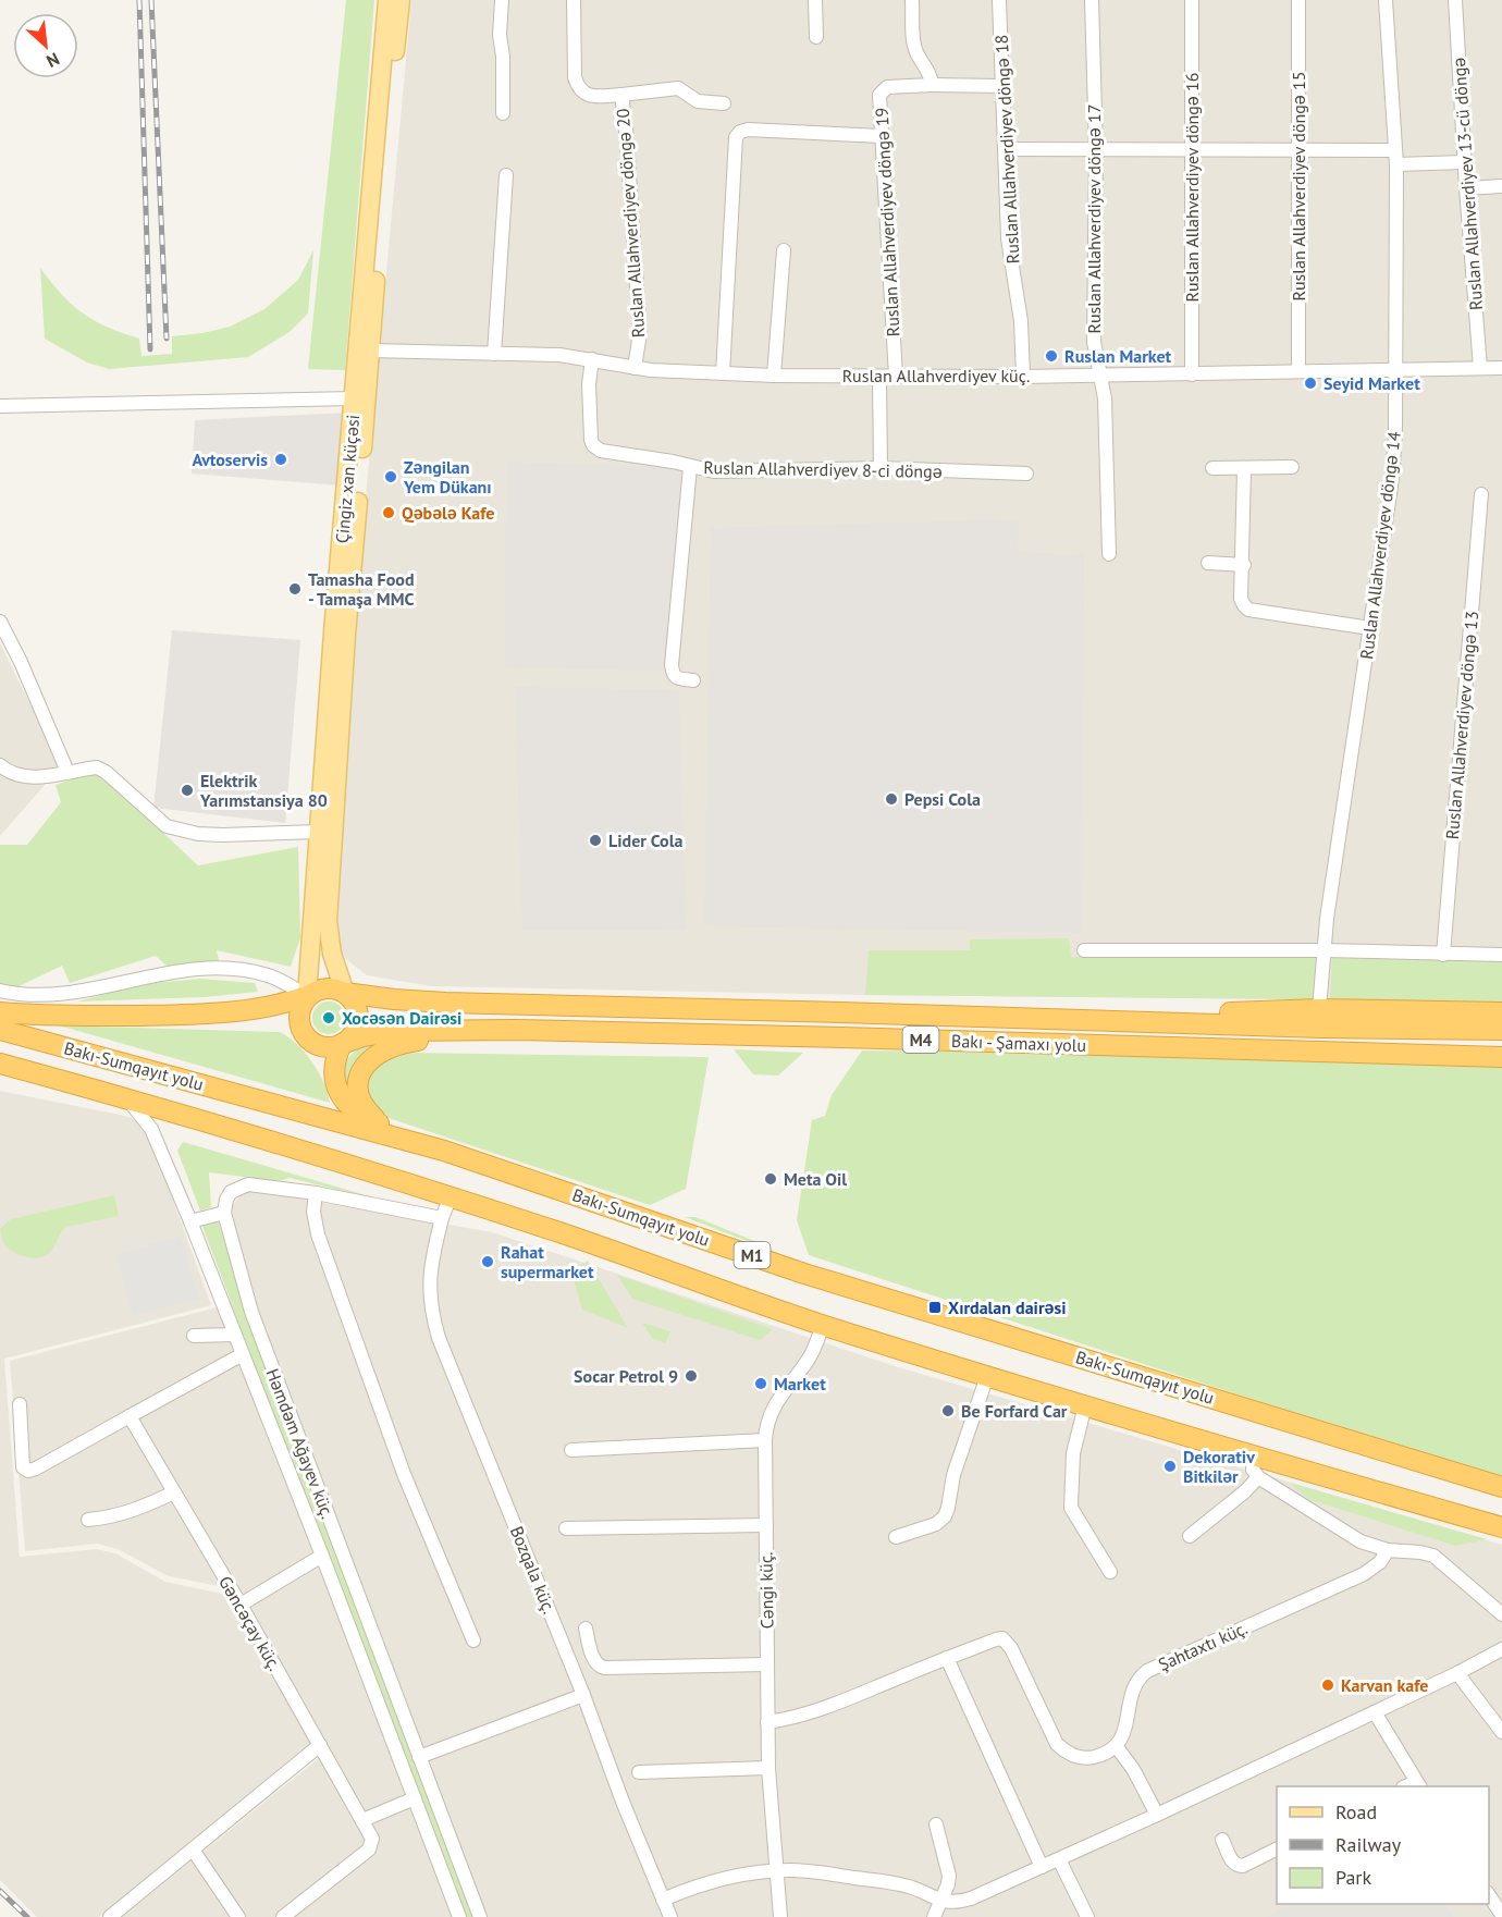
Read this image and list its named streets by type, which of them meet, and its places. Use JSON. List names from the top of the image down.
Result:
{
  "streets": {
    "highway": [
      "M4",
      "Bakı - Şamaxı yolu",
      "Bakı-Sumqayıt yolu",
      "M1"
    ],
    "main road": ["Çingiz xan küçəsi"],
    "street": [
      "Ruslan Allahverdiyev döngə 18",
      "Ruslan Allahverdiyev 13-cü döngə",
      "Ruslan Allahverdiyev döngə 15",
      "Ruslan Allahverdiyev döngə 16",
      "Ruslan Allahverdiyev döngə 17",
      "Ruslan Allahverdiyev döngə 19",
      "Ruslan Allahverdiyev döngə 20",
      "Ruslan Allahverdiyev küç.",
      "Ruslan Allahverdiyev 8-ci döngə",
      "Ruslan Allahverdiyev döngə 14",
      "Ruslan Allahverdiyev döngə 13",
      "Həmdəm Ağayev küç.",
      "Bozqala küç.",
      "Cəngi küç.",
      "Gəncəçay küç.",
      "Şahtaxtı küç."
    ]
  },
  "crossings": [
    ["Ruslan Allahverdiyev döngə 18", "Ruslan Allahverdiyev küç."],
    ["Ruslan Allahverdiyev 13-cü döngə", "Ruslan Allahverdiyev küç."],
    ["Ruslan Allahverdiyev döngə 15", "Ruslan Allahverdiyev küç."],
    ["Ruslan Allahverdiyev döngə 16", "Ruslan Allahverdiyev küç."],
    ["Ruslan Allahverdiyev döngə 17", "Ruslan Allahverdiyev küç."],
    ["Ruslan Allahverdiyev döngə 19", "Ruslan Allahverdiyev küç."],
    ["Ruslan Allahverdiyev döngə 20", "Ruslan Allahverdiyev küç."],
    ["Ruslan Allahverdiyev küç.", "Ruslan Allahverdiyev 8-ci döngə"],
    ["Ruslan Allahverdiyev küç.", "Çingiz xan küçəsi"],
    ["Ruslan Allahverdiyev küç.", "Ruslan Allahverdiyev döngə 14"],
    ["Çingiz xan küçəsi", "Bakı - Şamaxı yolu"],
    ["Ruslan Allahverdiyev döngə 14", "Bakı - Şamaxı yolu"],
    ["Bakı-Sumqayıt yolu", "Cəngi küç."]
  ],
  "places": {
    "other": [
      "Ruslan Market",
      "Seyid Market",
      "Avtoservis",
      "Zəngilan Yem Dükanı",
      "Qəbələ Kafe",
      "Tamasha Food - Tamaşa MMC",
      "Elektrik Yarımstansiya 80",
      "Pepsi Cola",
      "Lider Cola",
      "Xocəsən Dairəsi",
      "Meta Oil",
      "Rahat supermarket",
      "Socar Petrol 9",
      "Market",
      "Be Forfard Car",
      "Dekorativ Bitkilər",
      "Karvan kafe"
    ],
    "transit": ["Xırdalan dairəsi"]
  },
  "legend": ["Road", "Railway", "Park"],
  "north": "bottom right"
}
